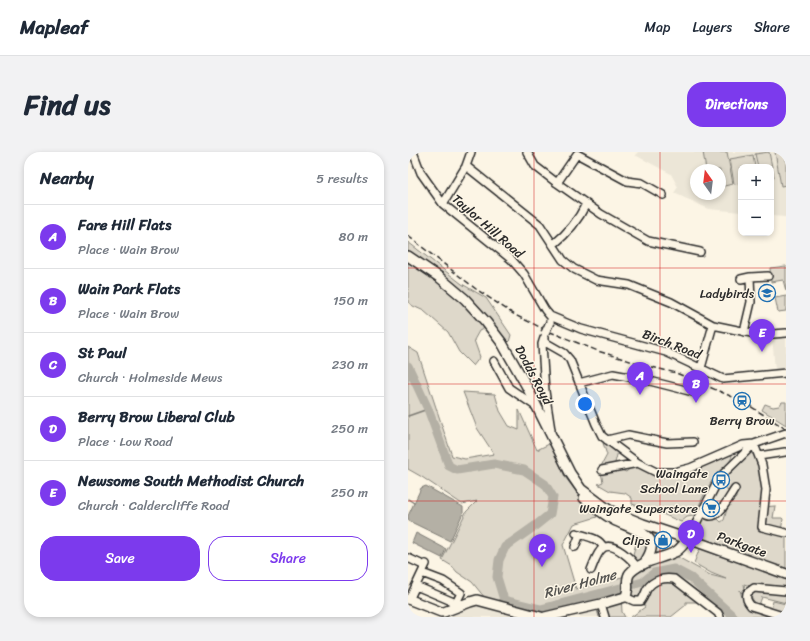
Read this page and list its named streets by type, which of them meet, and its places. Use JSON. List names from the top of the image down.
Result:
{
  "streets": {
    "main road": ["Dodds Royd", "Parkgate"],
    "street": ["Taylor Hill Road", "Birch Road"]
  },
  "crossings": [
    ["Taylor Hill Road", "Birch Road"],
    ["Dodds Royd", "Parkgate"]
  ],
  "water": ["River Holme"],
  "places": {
    "school or university": ["Ladybirds"],
    "station": ["Berry Brow"],
    "bus stop": ["Waingate School Lane"],
    "supermarket": ["Waingate Superstore"],
    "shop": ["Clips"]
  },
  "north": "top",
  "page": {
    "header": "Mapleaf",
    "nav": ["Map", "Layers", "Share"],
    "title": "Find us",
    "buttons": [
      "Directions",
      ["Save", "Share"]
    ],
    "heading": ["Nearby", "5 results"],
    "map_buttons": ["+", "−"],
    "list": [
      {
        "mark": "A",
        "name": "Fare Hill Flats",
        "note": "Place · Wain Brow",
        "value": "80 m"
      },
      {
        "mark": "B",
        "name": "Wain Park Flats",
        "note": "Place · Wain Brow",
        "value": "150 m"
      },
      {
        "mark": "C",
        "name": "St Paul",
        "note": "Church · Holmeside Mews",
        "value": "230 m"
      },
      {
        "mark": "D",
        "name": "Berry Brow Liberal Club",
        "note": "Place · Low Road",
        "value": "250 m"
      },
      {
        "mark": "E",
        "name": "Newsome South Methodist Church",
        "note": "Church · Caldercliffe Road",
        "value": "250 m"
      }
    ],
    "pins": [
      "E",
      "A",
      "B",
      "D",
      "C"
    ]
  }
}
